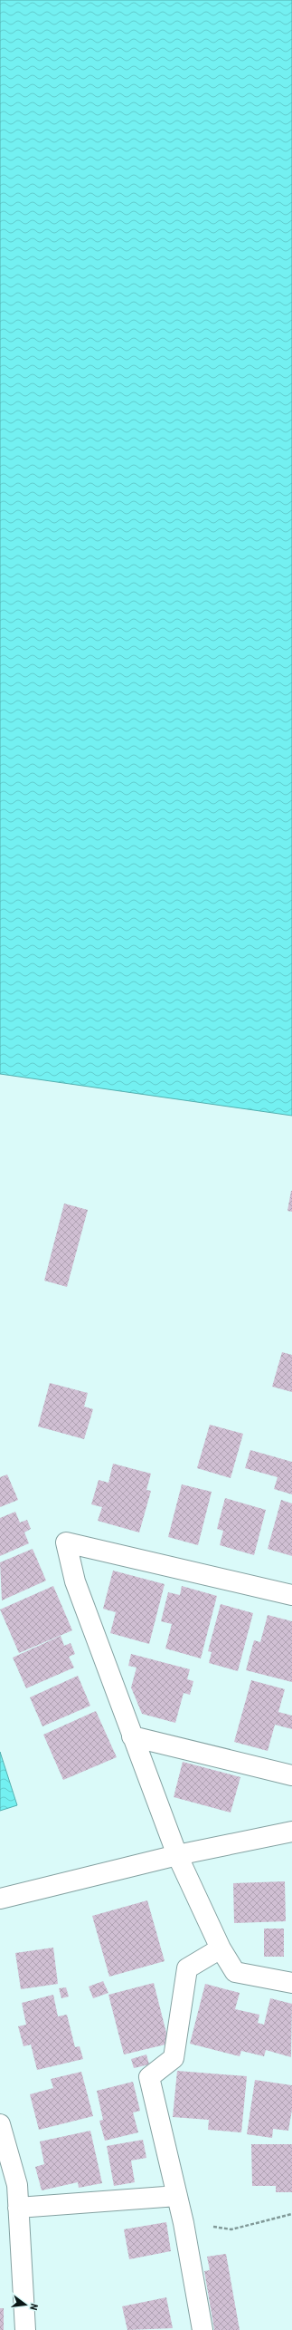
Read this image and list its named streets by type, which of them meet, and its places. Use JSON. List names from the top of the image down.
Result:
{
  "north": "right"
}
